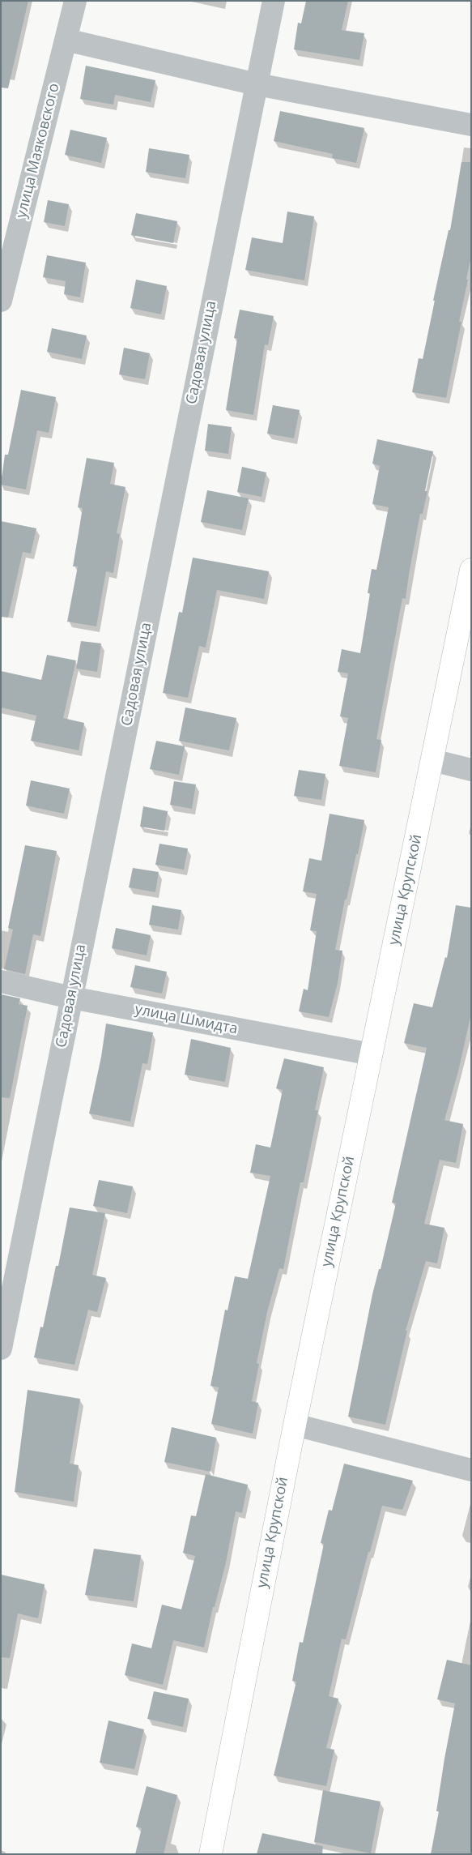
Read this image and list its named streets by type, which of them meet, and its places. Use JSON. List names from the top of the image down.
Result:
{
  "streets": {
    "main road": ["улица Крупской"],
    "street": ["улица Маяковского", "Садовая улица", "улица Шмидта"]
  },
  "crossings": [
    ["Садовая улица", "улица Шмидта"],
    ["улица Крупской", "улица Шмидта"]
  ]
}
